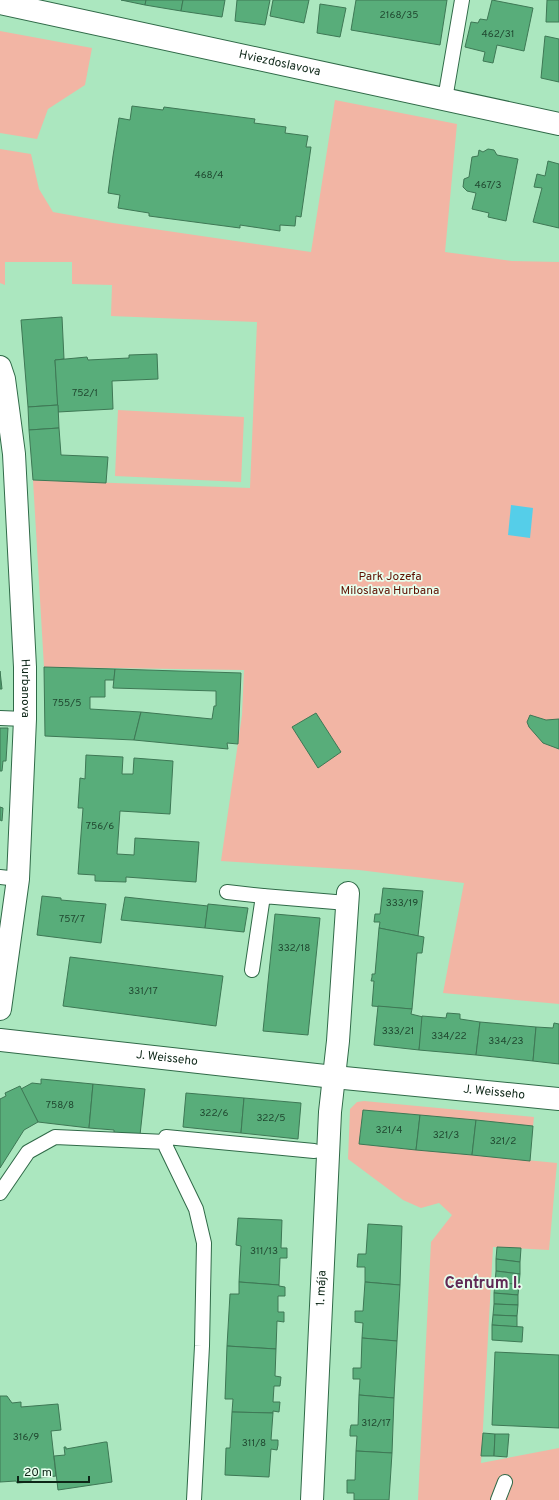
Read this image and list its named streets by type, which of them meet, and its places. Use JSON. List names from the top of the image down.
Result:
{
  "streets": {
    "street": [
      "Hviezdoslavova",
      "Hurbanova",
      "J. Weisseho",
      "1. mája"
    ]
  },
  "crossings": [
    ["J. Weisseho", "1. mája"]
  ],
  "districts": ["Centrum I."],
  "parks": ["Park Jozefa Miloslava Hurbana"],
  "house_numbers": [
    "2168/35",
    "462/31",
    "468/4",
    "467/3",
    "752/1",
    "755/5",
    "756/6",
    "333/19",
    "757/7",
    "332/18",
    "331/17",
    "333/21",
    "334/22",
    "334/23",
    "758/8",
    "322/6",
    "322/5",
    "321/4",
    "321/3",
    "321/2",
    "311/13",
    "312/17",
    "316/9",
    "311/8"
  ],
  "scale_bar": "20 m"
}
